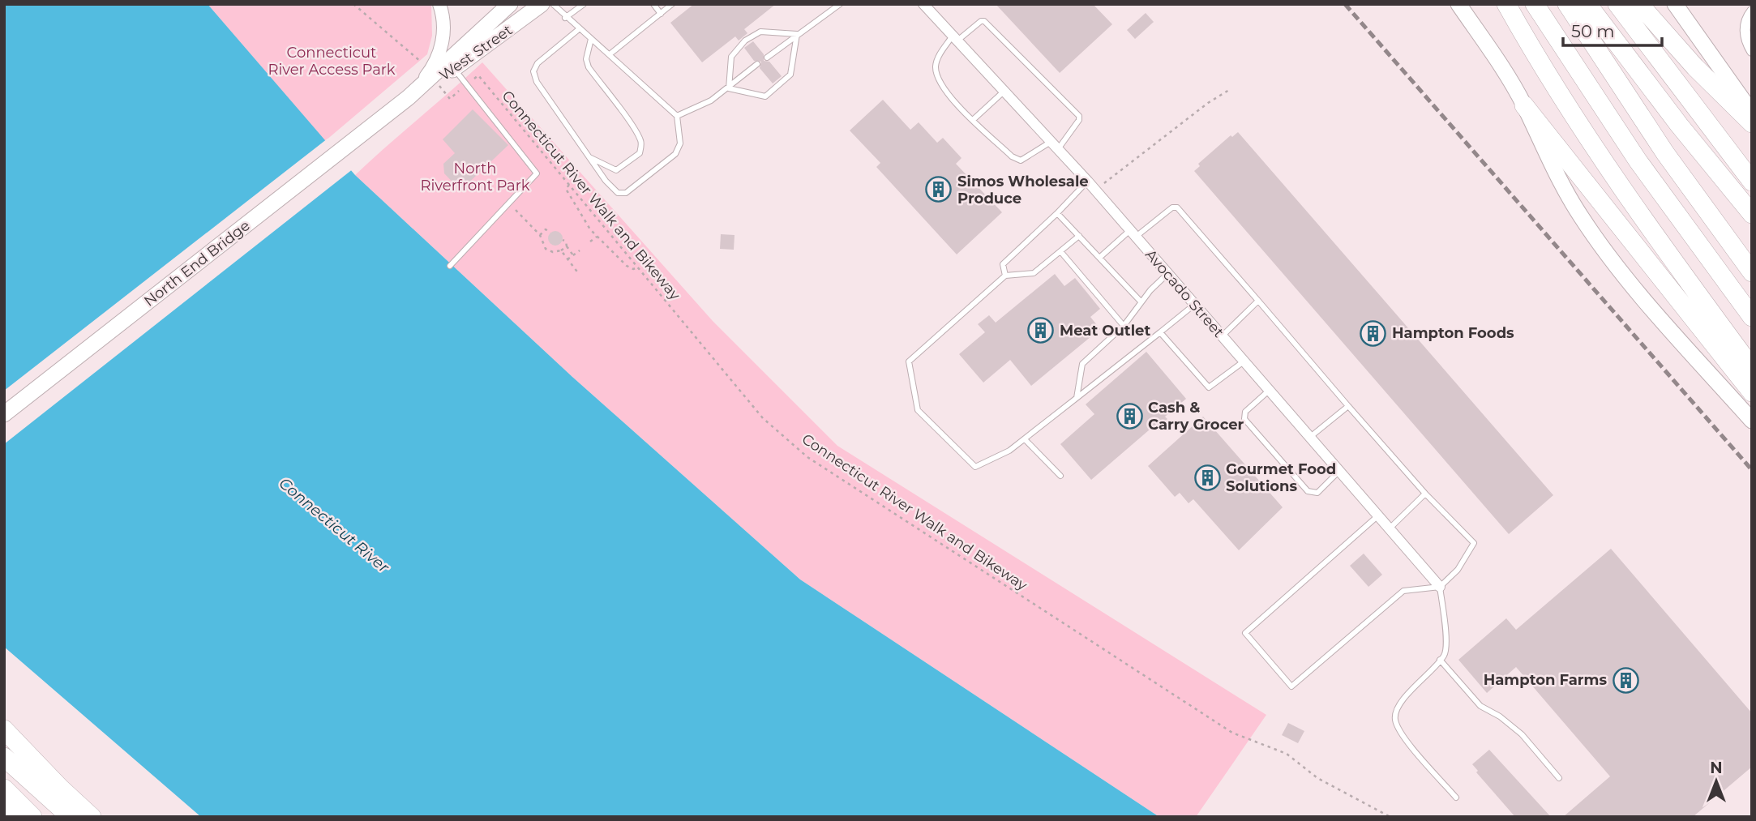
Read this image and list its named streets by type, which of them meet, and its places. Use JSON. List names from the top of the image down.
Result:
{
  "streets": {
    "main road": ["West Street", "North End Bridge"],
    "street": ["Avocado Street"],
    "path": ["Connecticut River Walk and Bikeway"]
  },
  "crossings": [
    ["West Street", "North End Bridge"]
  ],
  "water": ["Connecticut River"],
  "parks": ["Connecticut River Access Park", "North Riverfront Park"],
  "places": {
    "building": [
      "Simos Wholesale Produce",
      "Meat Outlet",
      "Hampton Foods",
      "Cash & Carry Grocer",
      "Gourmet Food Solutions",
      "Hampton Farms"
    ]
  },
  "scale_bar": "50 m",
  "north": "top"
}
